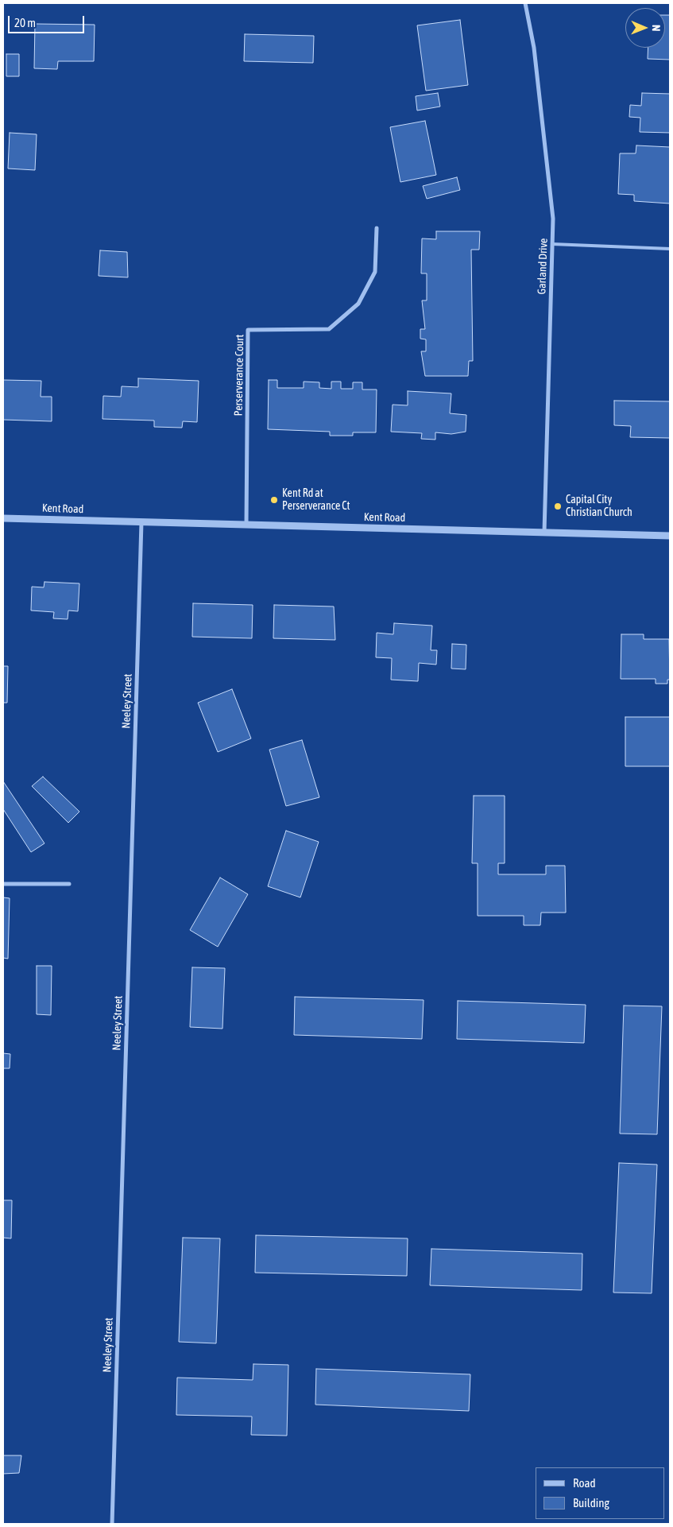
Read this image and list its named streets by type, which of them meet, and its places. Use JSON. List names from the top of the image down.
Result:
{
  "streets": {
    "street": [
      "Garland Drive",
      "Perserverance Court",
      "Kent Road",
      "Neeley Street"
    ]
  },
  "crossings": [
    ["Garland Drive", "Kent Road"],
    ["Perserverance Court", "Kent Road"],
    ["Kent Road", "Neeley Street"]
  ],
  "places": ["Kent Rd at Perserverance Ct", "Capital City Christian Church"],
  "legend": ["Road", "Building"],
  "scale_bar": "20 m",
  "north": "right"
}
